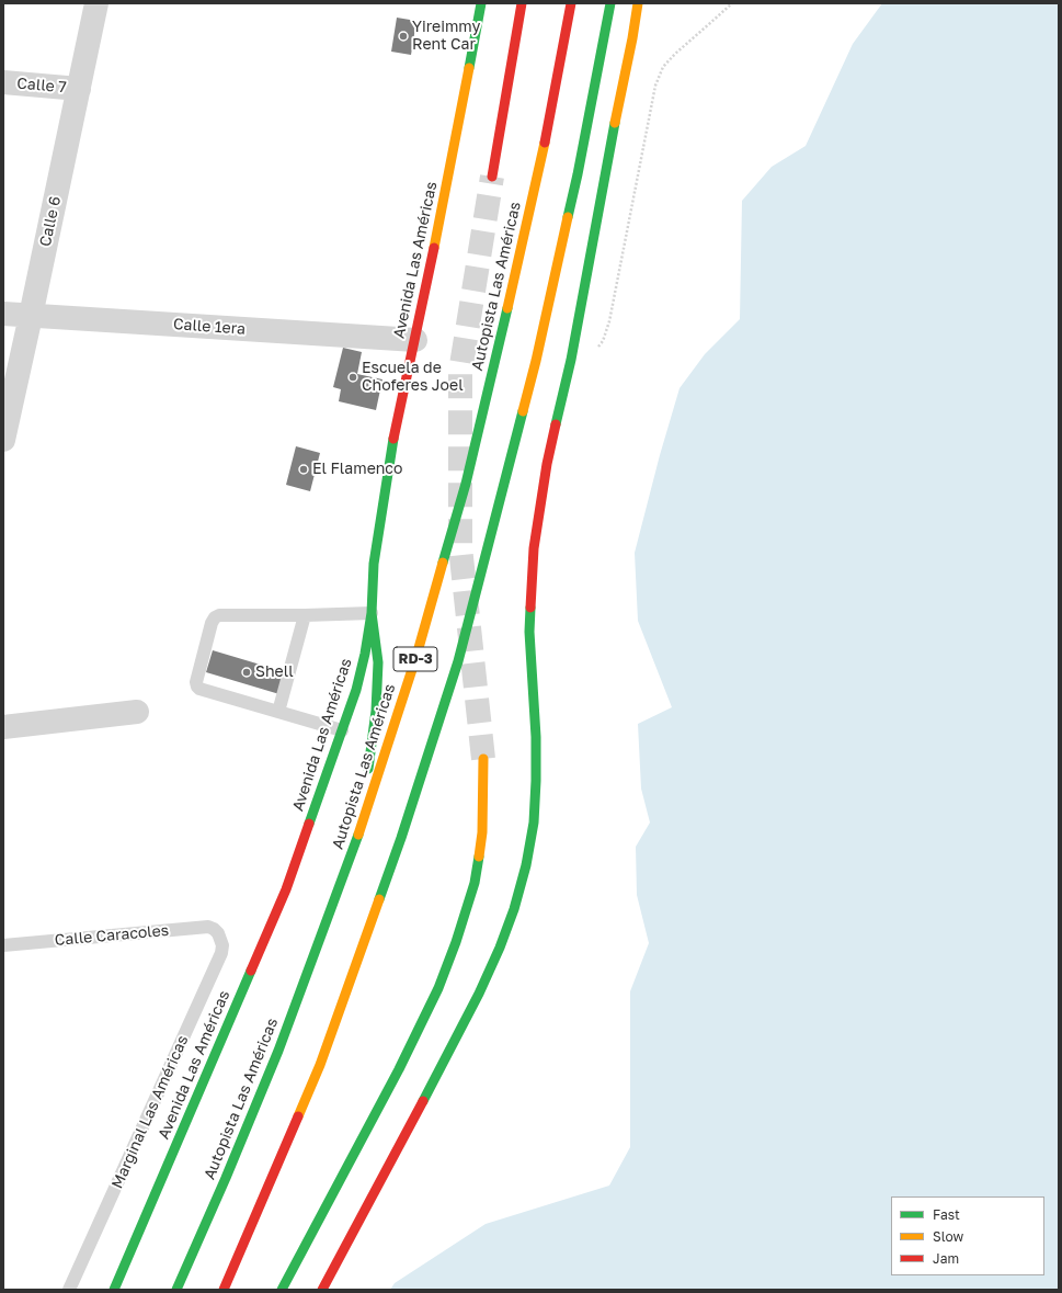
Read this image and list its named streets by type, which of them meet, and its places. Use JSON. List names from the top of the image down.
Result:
{
  "streets": {
    "main road": ["Avenida Las Américas", "Autopista Las Américas", "RD-3"],
    "street": ["Calle 7", "Calle 6", "Calle 1era"],
    "lane": ["Calle Caracoles", "Marginal Las Américas"]
  },
  "crossings": [
    ["Calle 7", "Calle 6"],
    ["Calle 6", "Calle 1era"],
    ["Avenida Las Américas", "Calle 1era"],
    ["Calle Caracoles", "Marginal Las Américas"]
  ],
  "places": [
    "Yireimmy Rent Car",
    "Escuela de Choferes Joel",
    "El Flamenco",
    "Shell"
  ],
  "legend": ["Fast", "Slow", "Jam"]
}
